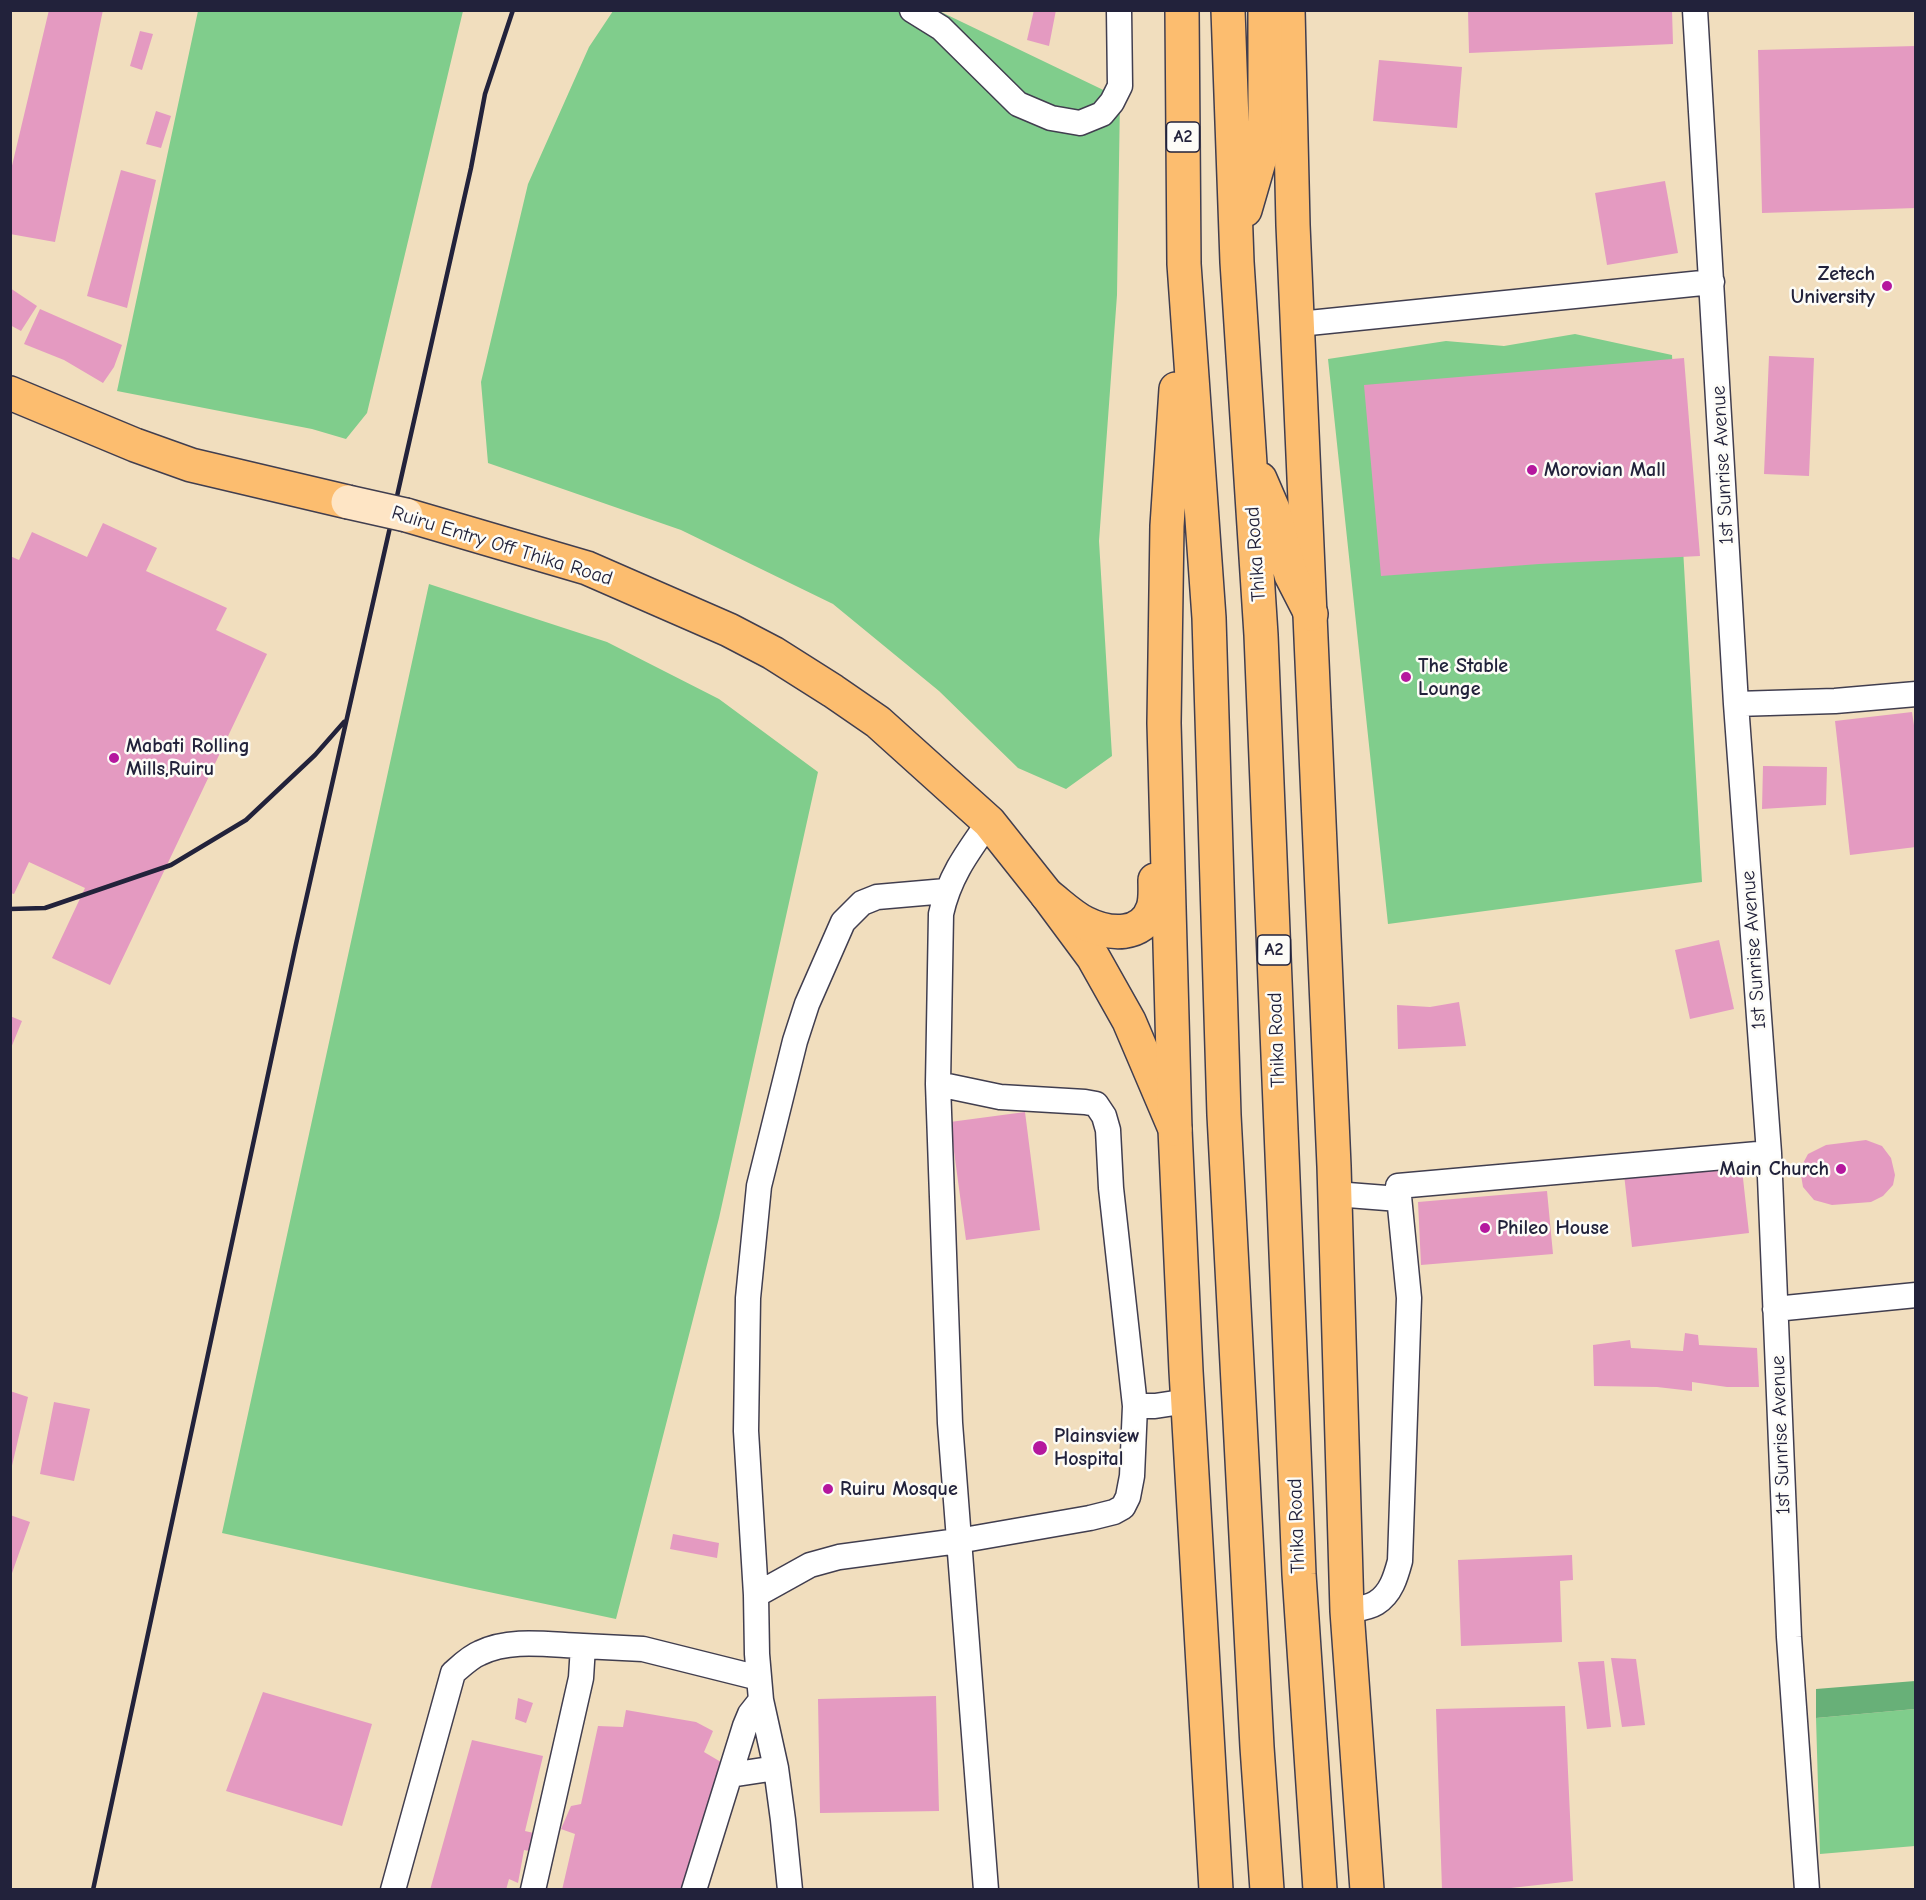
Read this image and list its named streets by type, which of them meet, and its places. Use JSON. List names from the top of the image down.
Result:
{
  "streets": {
    "main road": ["A2", "Ruiru Entry Off Thika Road", "Thika Road"],
    "street": ["1st Sunrise Avenue"]
  },
  "places": [
    "Zetech University",
    "Morovian Mall",
    "The Stable Lounge",
    "Mabati Rolling Mills,Ruiru",
    "Main Church",
    "Phileo House",
    "Plainsview Hospital",
    "Ruiru Mosque"
  ]
}
